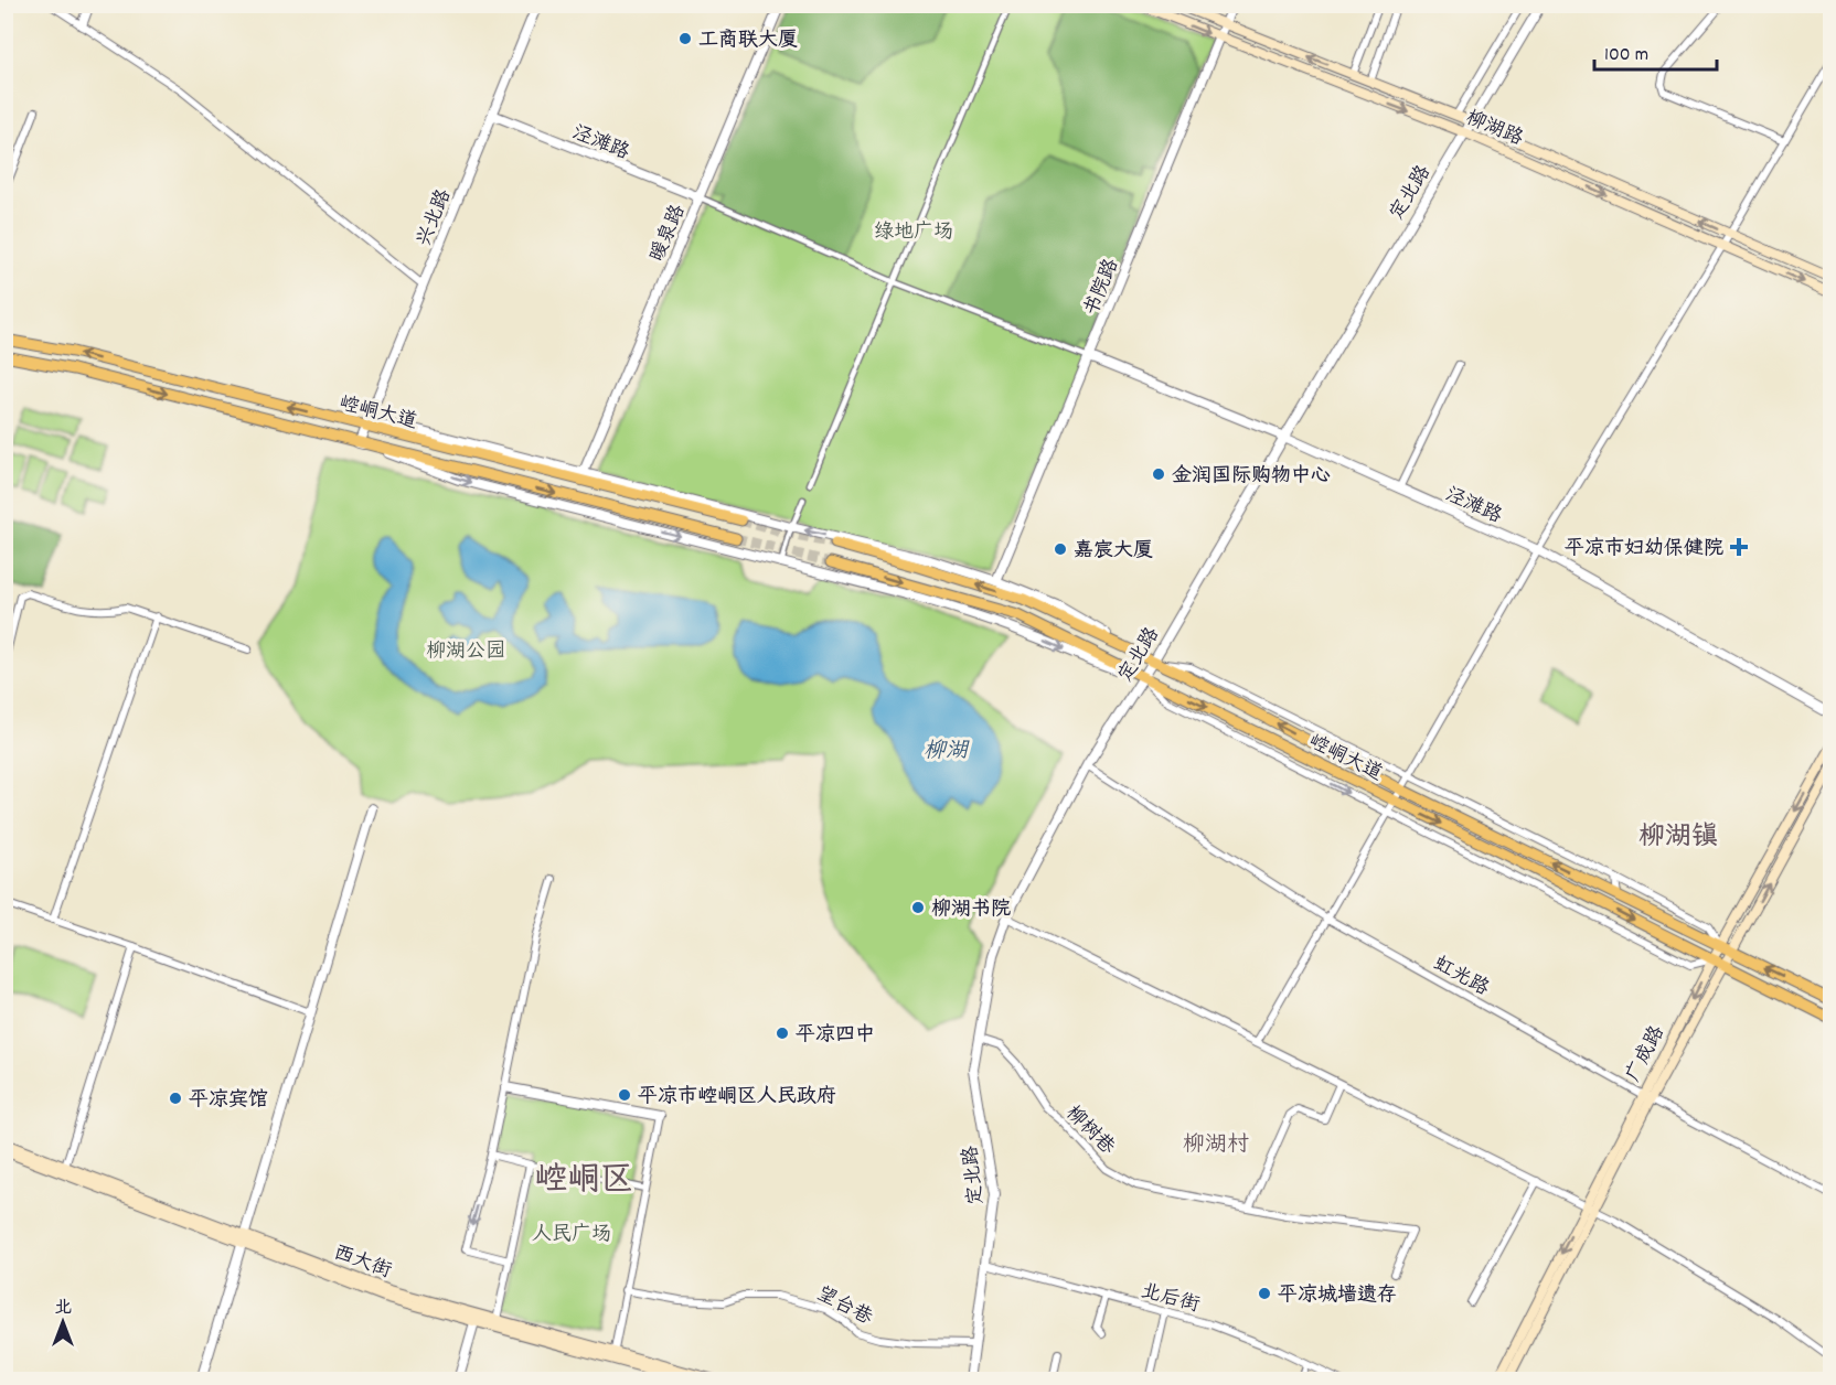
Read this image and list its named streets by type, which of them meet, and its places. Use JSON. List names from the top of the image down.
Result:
{
  "streets": {
    "main road": [
      "柳湖路",
      "崆峒大道",
      "广成路",
      "西大街"
    ],
    "street": [
      "泾滩路",
      "定北路",
      "兴北路",
      "暖泉路",
      "书院路",
      "虹光路",
      "柳树巷",
      "北后街",
      "望台巷"
    ]
  },
  "crossings": [
    ["柳湖路", "定北路"],
    ["柳湖路", "书院路"],
    ["泾滩路", "定北路"],
    ["泾滩路", "兴北路"],
    ["泾滩路", "暖泉路"],
    ["泾滩路", "书院路"],
    ["定北路", "崆峒大道"],
    ["定北路", "虹光路"],
    ["定北路", "柳树巷"],
    ["定北路", "北后街"],
    ["定北路", "望台巷"],
    ["兴北路", "崆峒大道"],
    ["崆峒大道", "广成路"],
    ["虹光路", "广成路"]
  ],
  "districts": ["柳湖镇", "柳湖村", "崆峒区"],
  "water": ["柳湖"],
  "parks": ["绿地广场", "柳湖公园", "人民广场"],
  "places": {
    "other": [
      "工商联大厦",
      "金润国际购物中心",
      "嘉宸大厦",
      "柳湖书院",
      "平凉四中",
      "平凉市崆峒区人民政府",
      "平凉宾馆",
      "平凉城墙遗存"
    ],
    "health": ["平凉市妇幼保健院"]
  },
  "scale_bar": "100 m",
  "north": "top"
}
